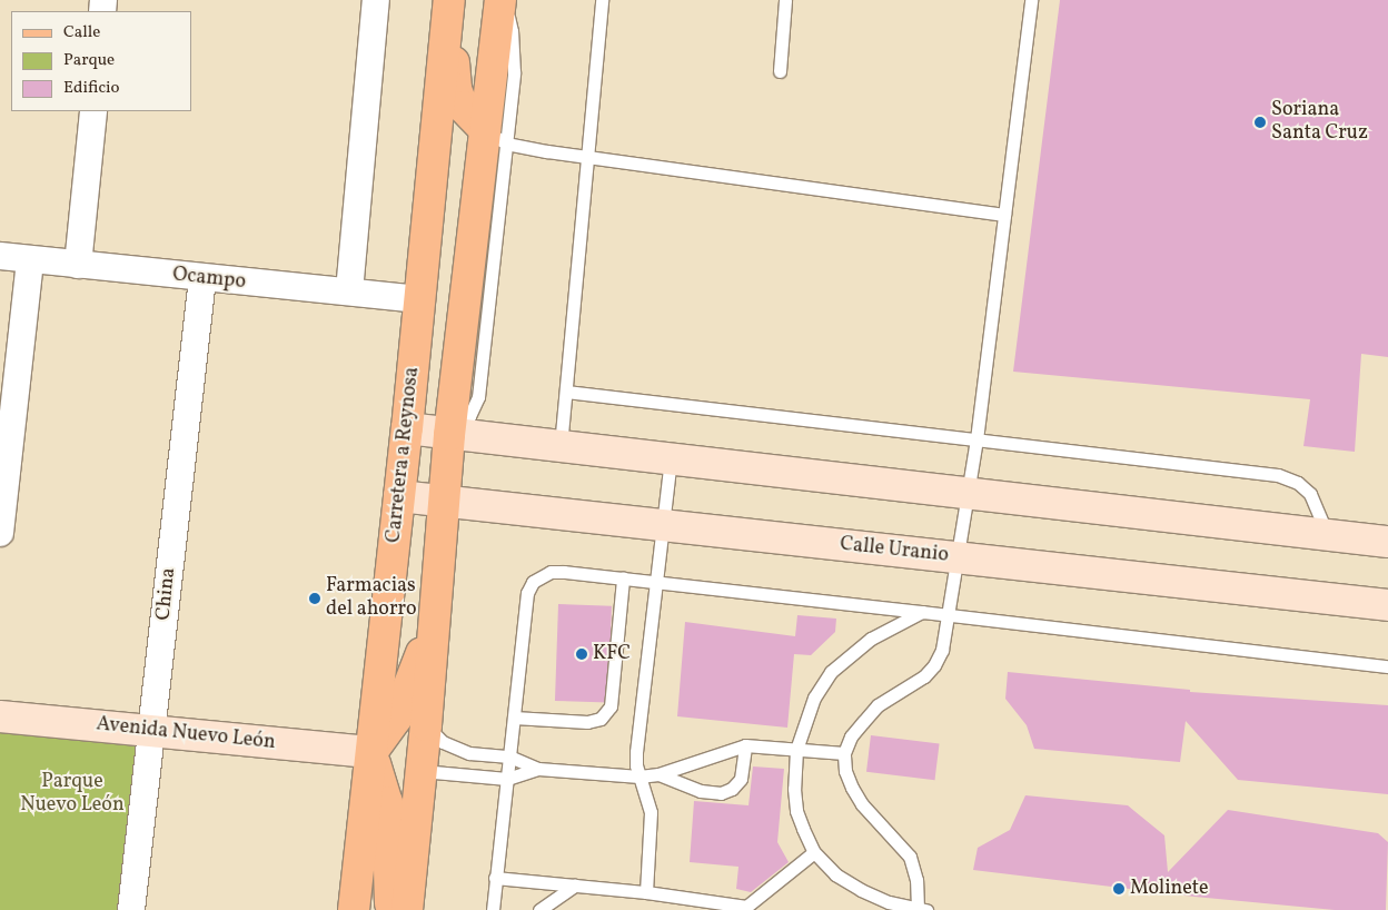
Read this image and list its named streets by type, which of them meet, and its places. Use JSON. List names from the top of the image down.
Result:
{
  "streets": {
    "main road": ["Carretera a Reynosa"],
    "street": [
      "Ocampo",
      "Calle Uranio",
      "China",
      "Avenida Nuevo León"
    ]
  },
  "crossings": [
    ["Ocampo", "Carretera a Reynosa"],
    ["Ocampo", "China"],
    ["Carretera a Reynosa", "Calle Uranio"],
    ["Carretera a Reynosa", "Avenida Nuevo León"],
    ["China", "Avenida Nuevo León"]
  ],
  "parks": ["Parque Nuevo León"],
  "places": [
    "Soriana Santa Cruz",
    "Farmacias del ahorro",
    "KFC",
    "Molinete"
  ],
  "legend": ["Calle", "Parque", "Edificio"]
}
